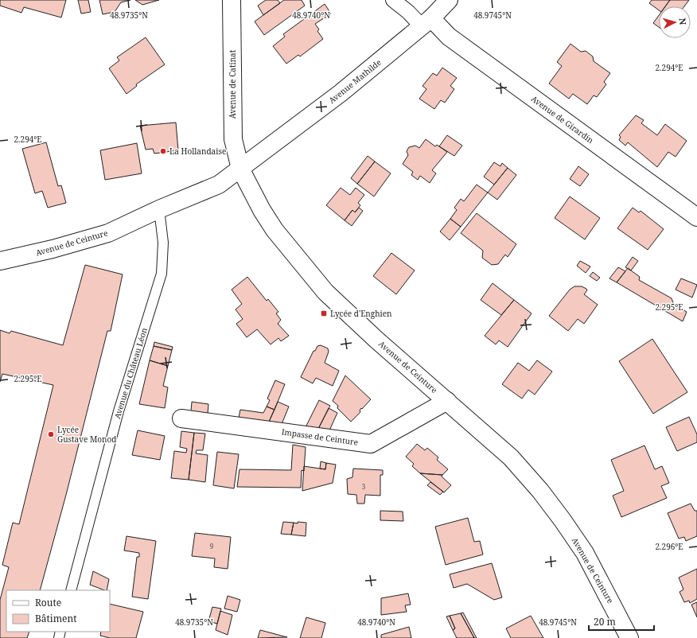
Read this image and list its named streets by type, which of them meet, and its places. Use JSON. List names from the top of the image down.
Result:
{
  "streets": {
    "street": [
      "Avenue Mathilde",
      "Avenue de Catinat",
      "Avenue de Girardin",
      "Avenue de Ceinture",
      "Impasse de Ceinture"
    ],
    "lane": ["Avenue du Château Léon"]
  },
  "crossings": [
    ["Avenue Mathilde", "Avenue de Catinat"],
    ["Avenue Mathilde", "Avenue de Girardin"],
    ["Avenue Mathilde", "Avenue de Ceinture"],
    ["Avenue de Catinat", "Avenue de Ceinture"],
    ["Avenue de Ceinture", "Avenue du Château Léon"],
    ["Avenue de Ceinture", "Impasse de Ceinture"]
  ],
  "places": {
    "other": ["La Hollandaise", "Lycée Gustave Monod"],
    "transit": ["Lycée d'Enghien"]
  },
  "house_numbers": ["3", "9"],
  "legend": ["Route", "Bâtiment"],
  "scale_bar": "20 m",
  "north": "right",
  "coordinates": [
    "48.9735°N",
    "48.9740°N",
    "48.9745°N",
    "2.294°E",
    "2.295°E",
    "2.296°E"
  ]
}
